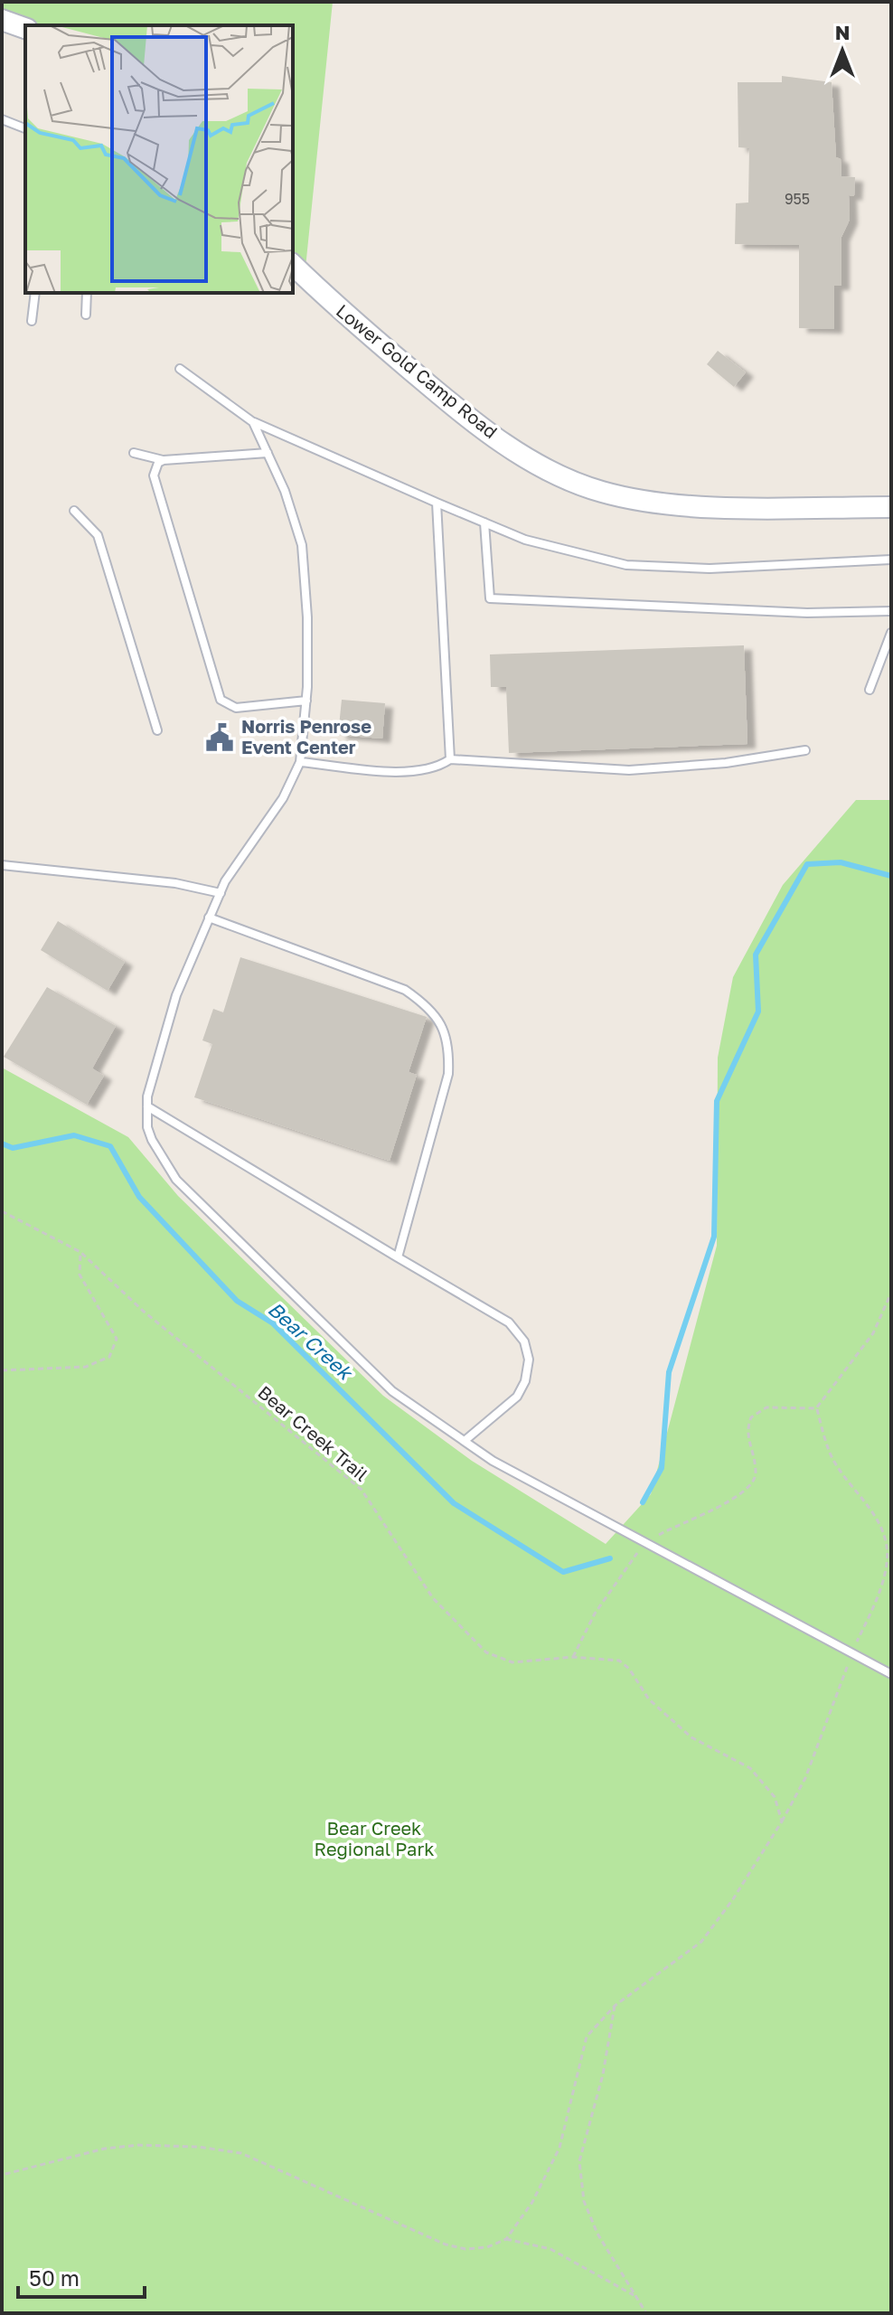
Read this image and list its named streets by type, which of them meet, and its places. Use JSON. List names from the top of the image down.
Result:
{
  "streets": {
    "street": ["Lower Gold Camp Road"],
    "path": ["Bear Creek Trail"]
  },
  "water": ["Bear Creek"],
  "parks": ["Bear Creek Regional Park"],
  "places": {
    "public building": ["Norris Penrose Event Center"]
  },
  "house_numbers": ["955"],
  "scale_bar": "50 m",
  "north": "top"
}
